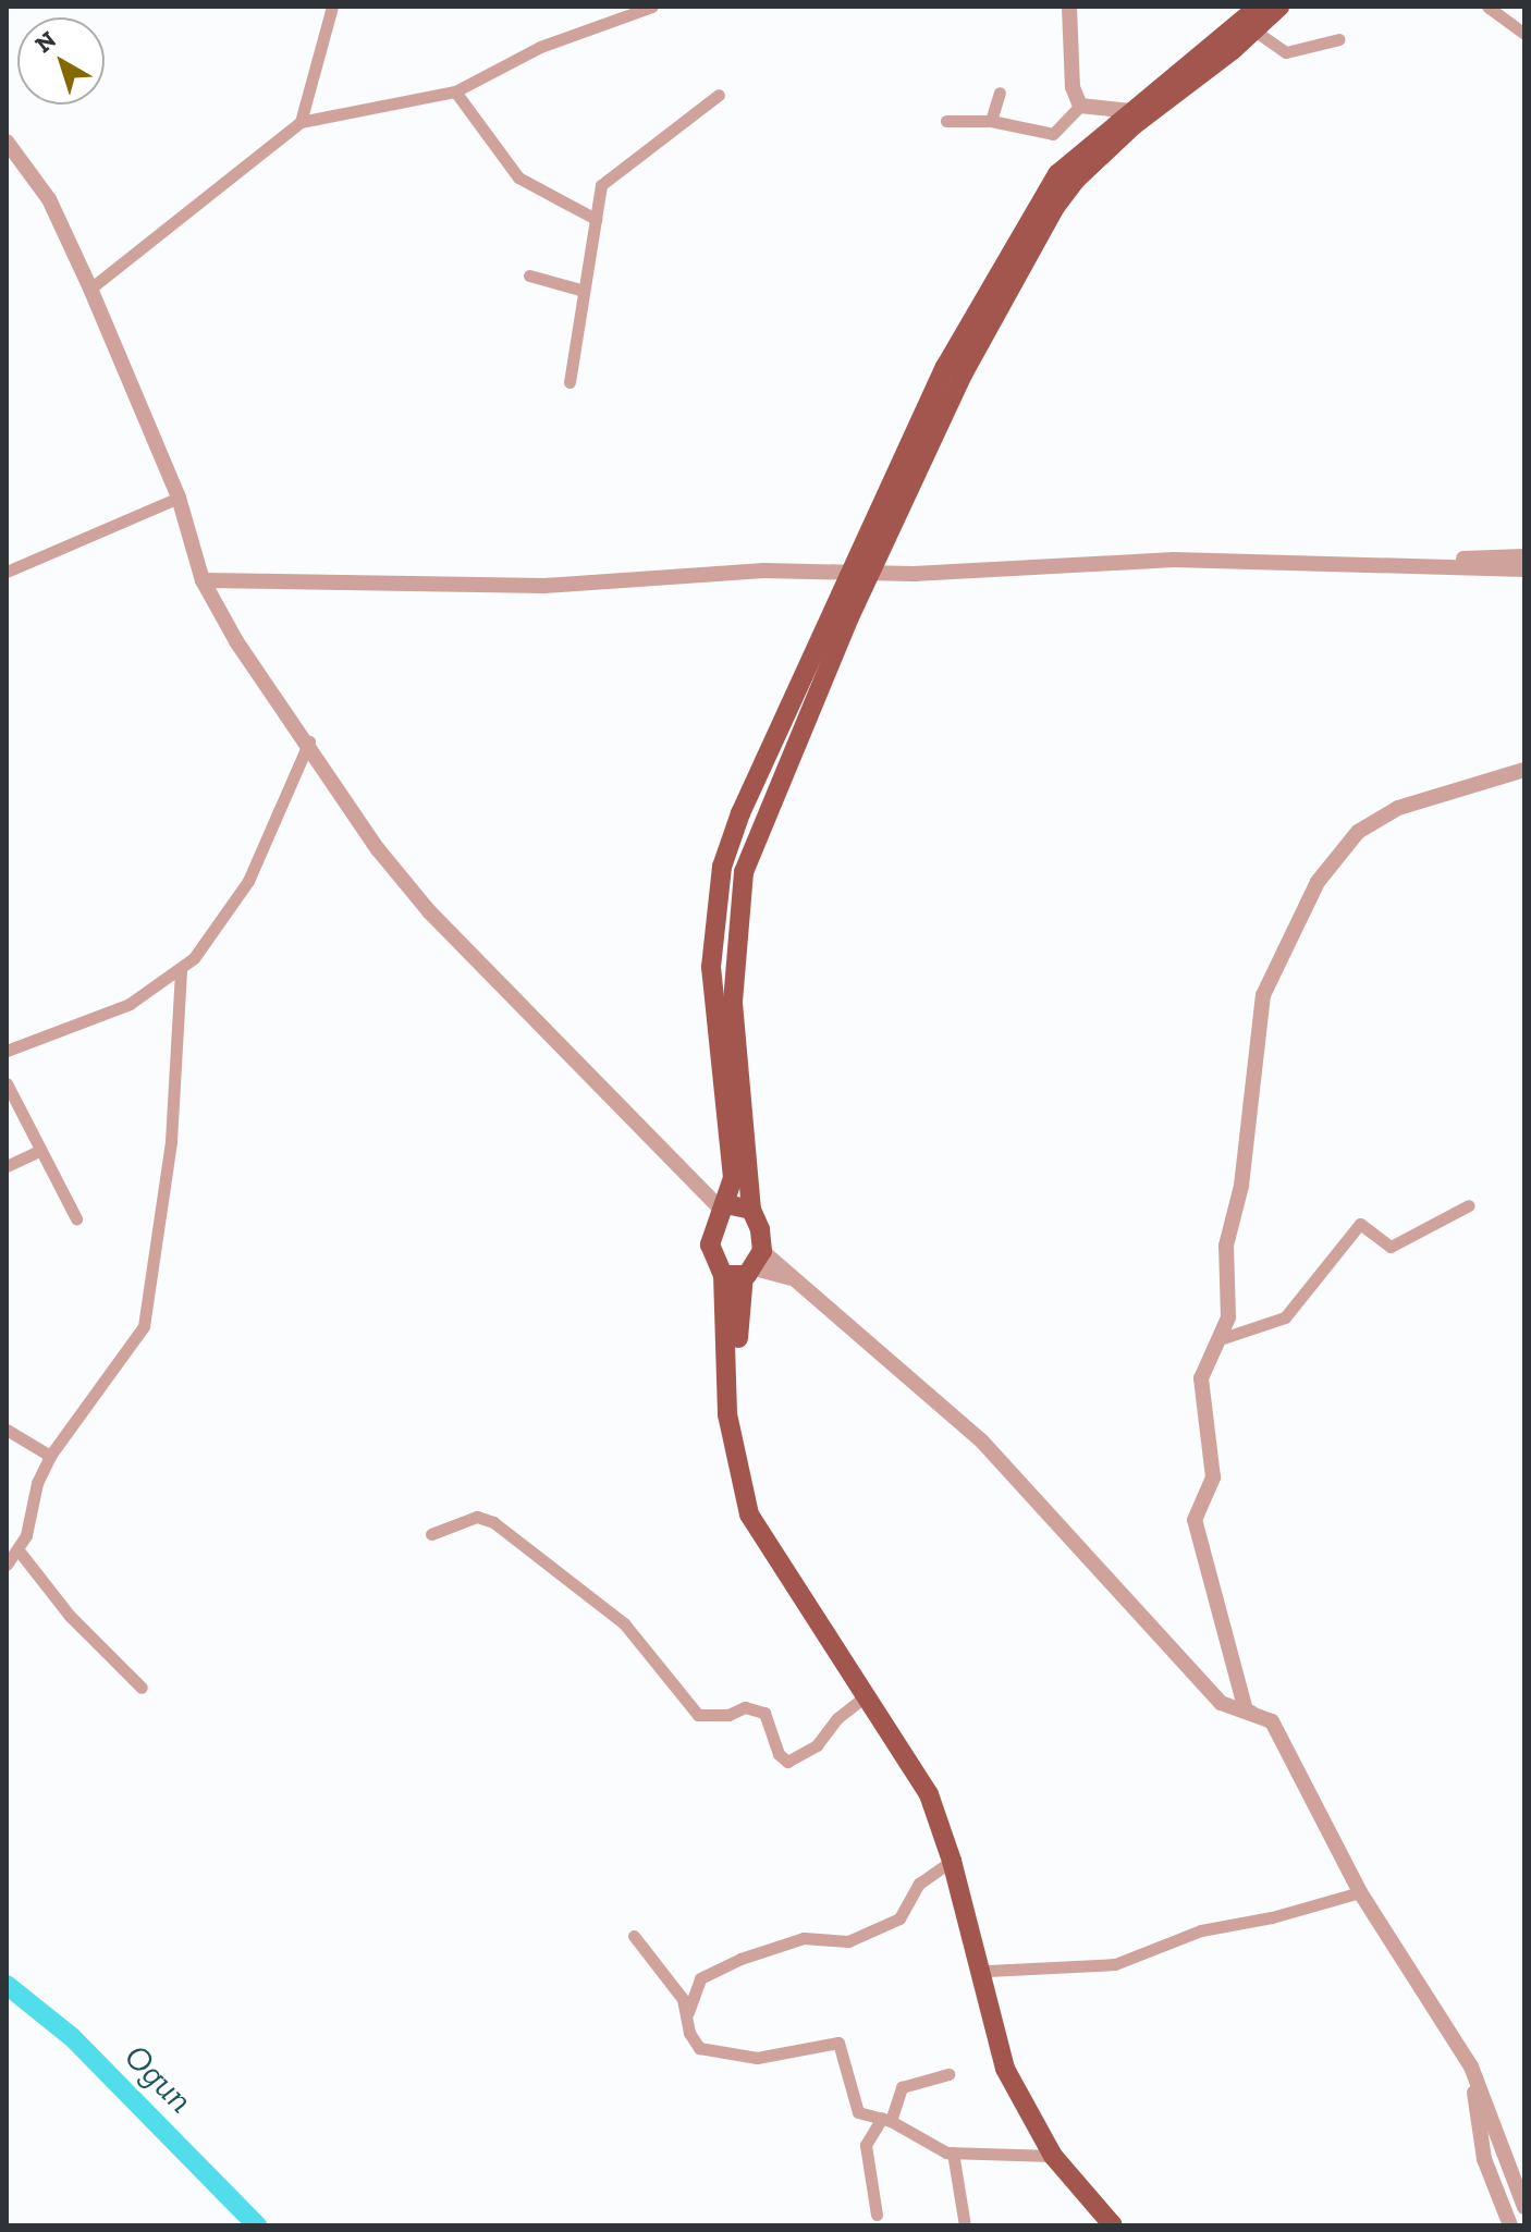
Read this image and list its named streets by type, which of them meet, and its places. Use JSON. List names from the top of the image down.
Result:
{
  "water": ["Ogun"],
  "north": "top left"
}
